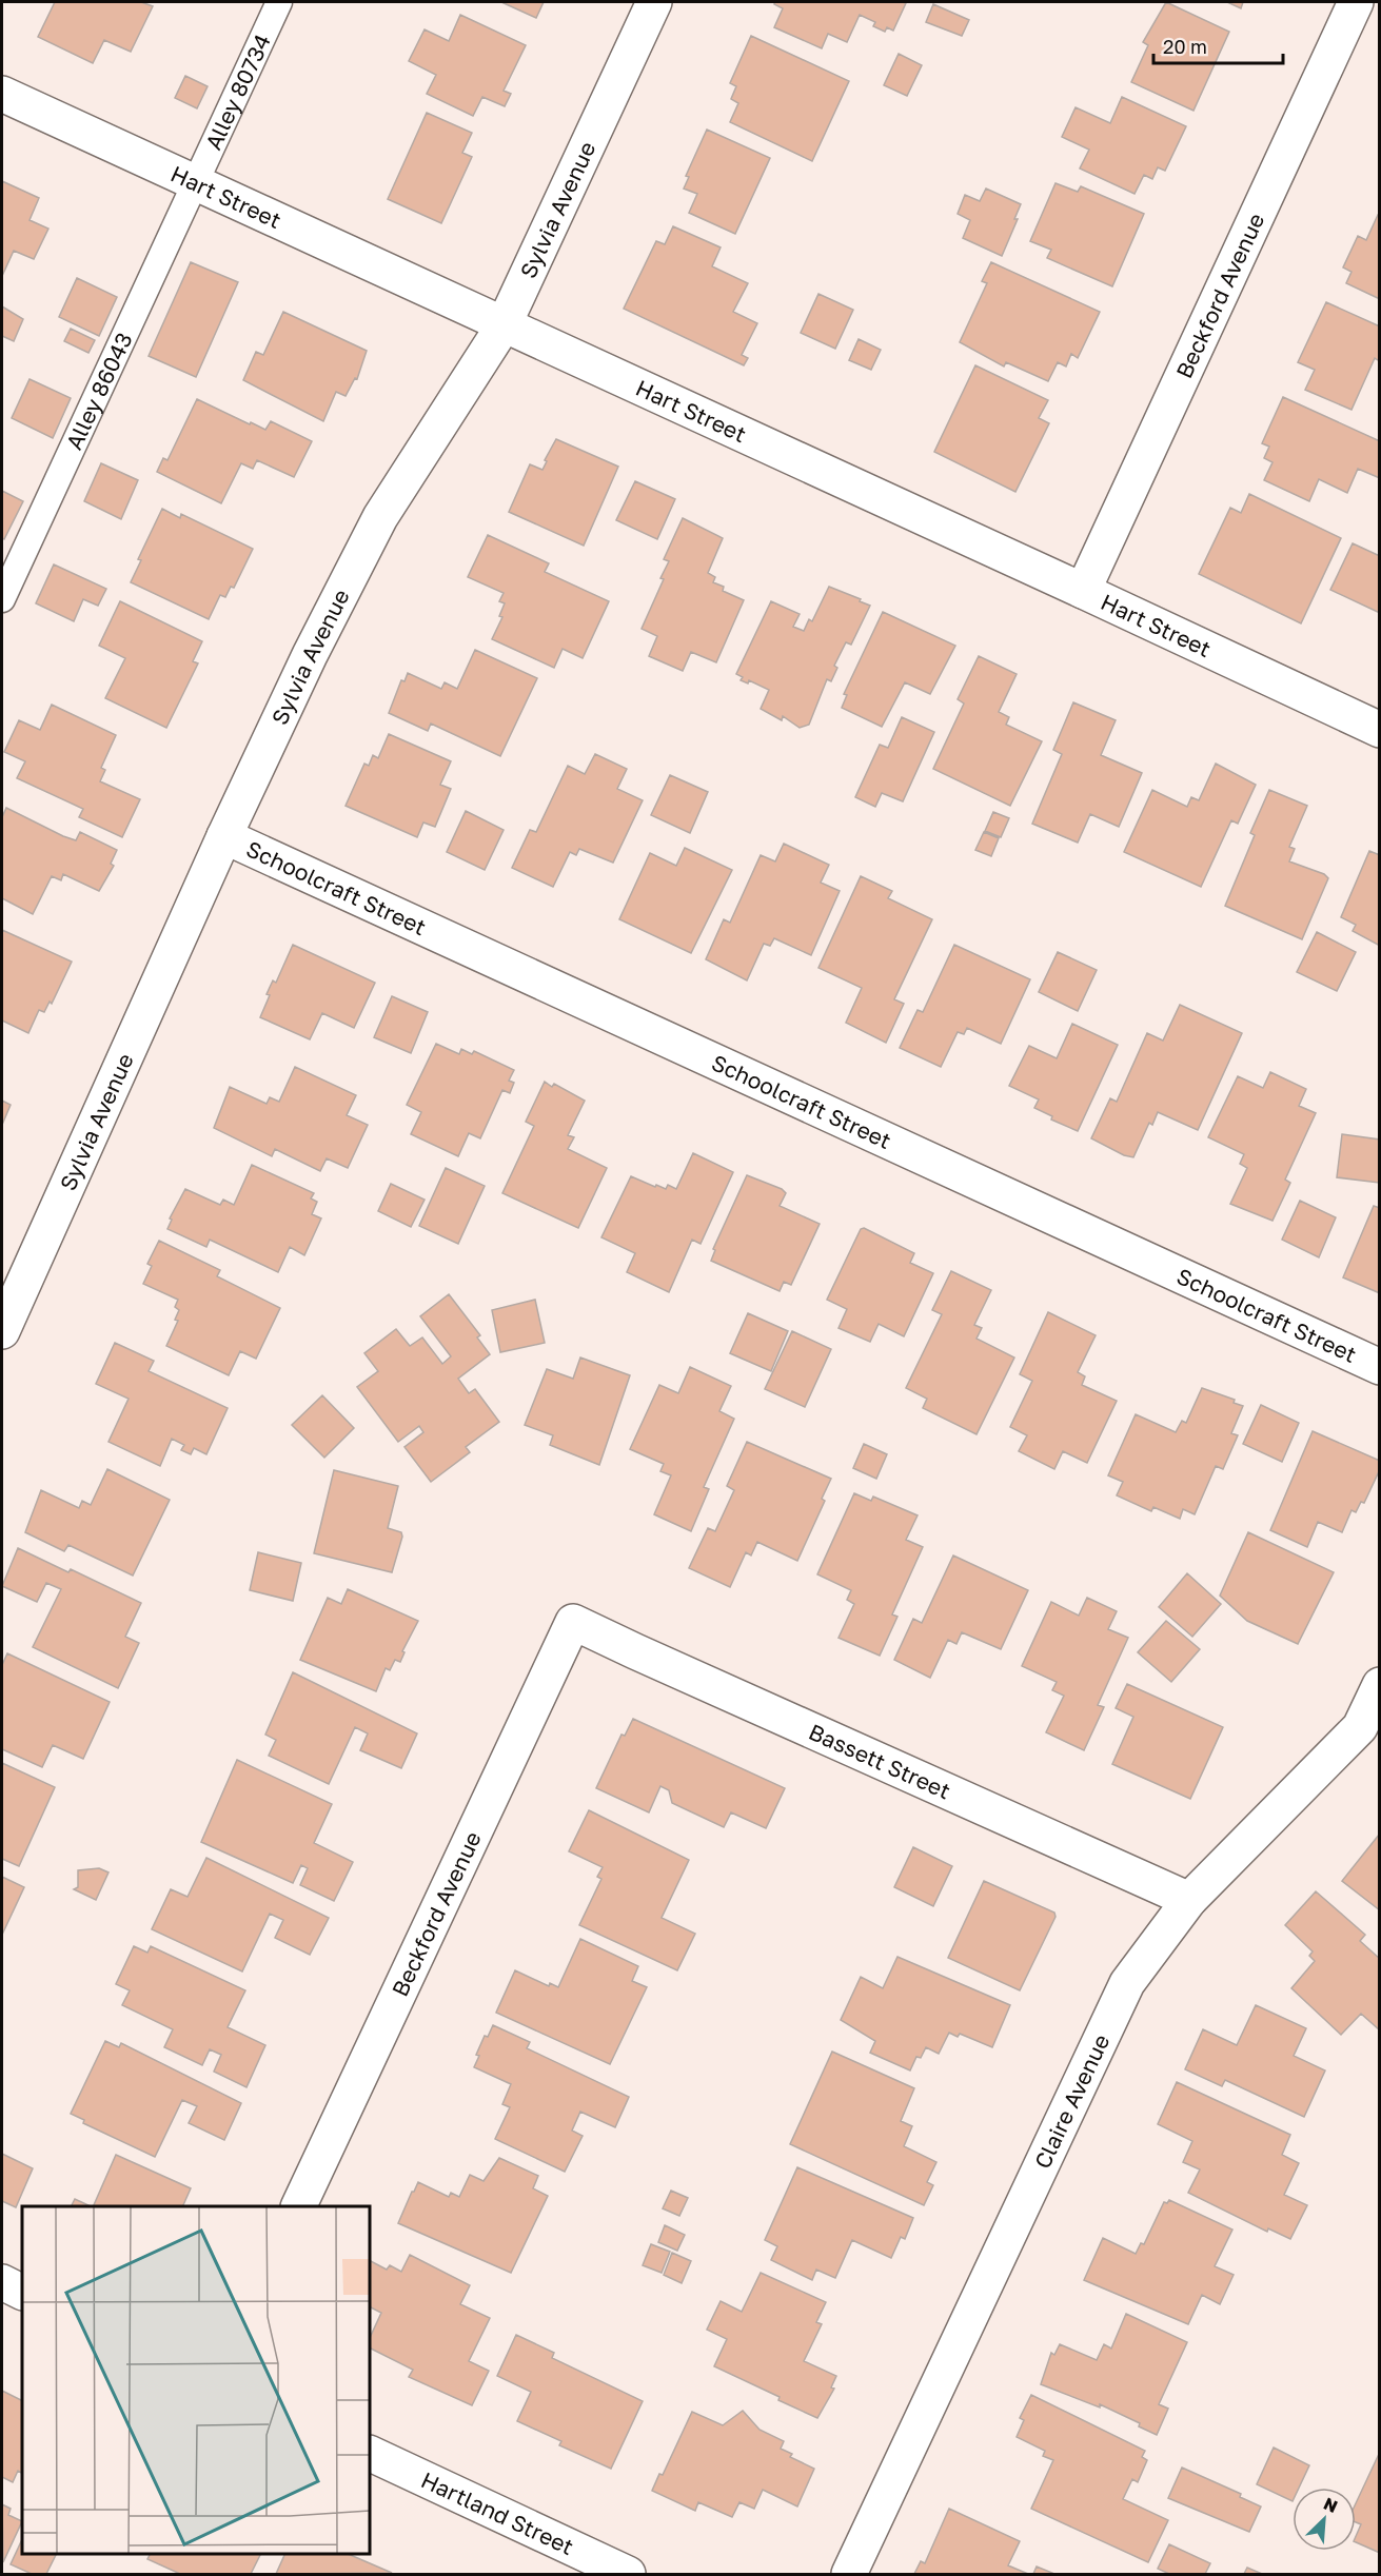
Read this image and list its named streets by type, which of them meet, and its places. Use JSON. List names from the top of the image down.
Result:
{
  "streets": {
    "street": [
      "Hart Street",
      "Sylvia Avenue",
      "Beckford Avenue",
      "Schoolcraft Street",
      "Bassett Street",
      "Claire Avenue",
      "Hartland Street"
    ],
    "lane": ["Alley 80734", "Alley 86043"]
  },
  "crossings": [
    ["Alley 80734", "Hart Street"],
    ["Alley 80734", "Alley 86043"],
    ["Hart Street", "Sylvia Avenue"],
    ["Hart Street", "Beckford Avenue"],
    ["Hart Street", "Alley 86043"],
    ["Sylvia Avenue", "Schoolcraft Street"],
    ["Beckford Avenue", "Bassett Street"],
    ["Bassett Street", "Claire Avenue"]
  ],
  "scale_bar": "20 m",
  "north": "top right"
}
